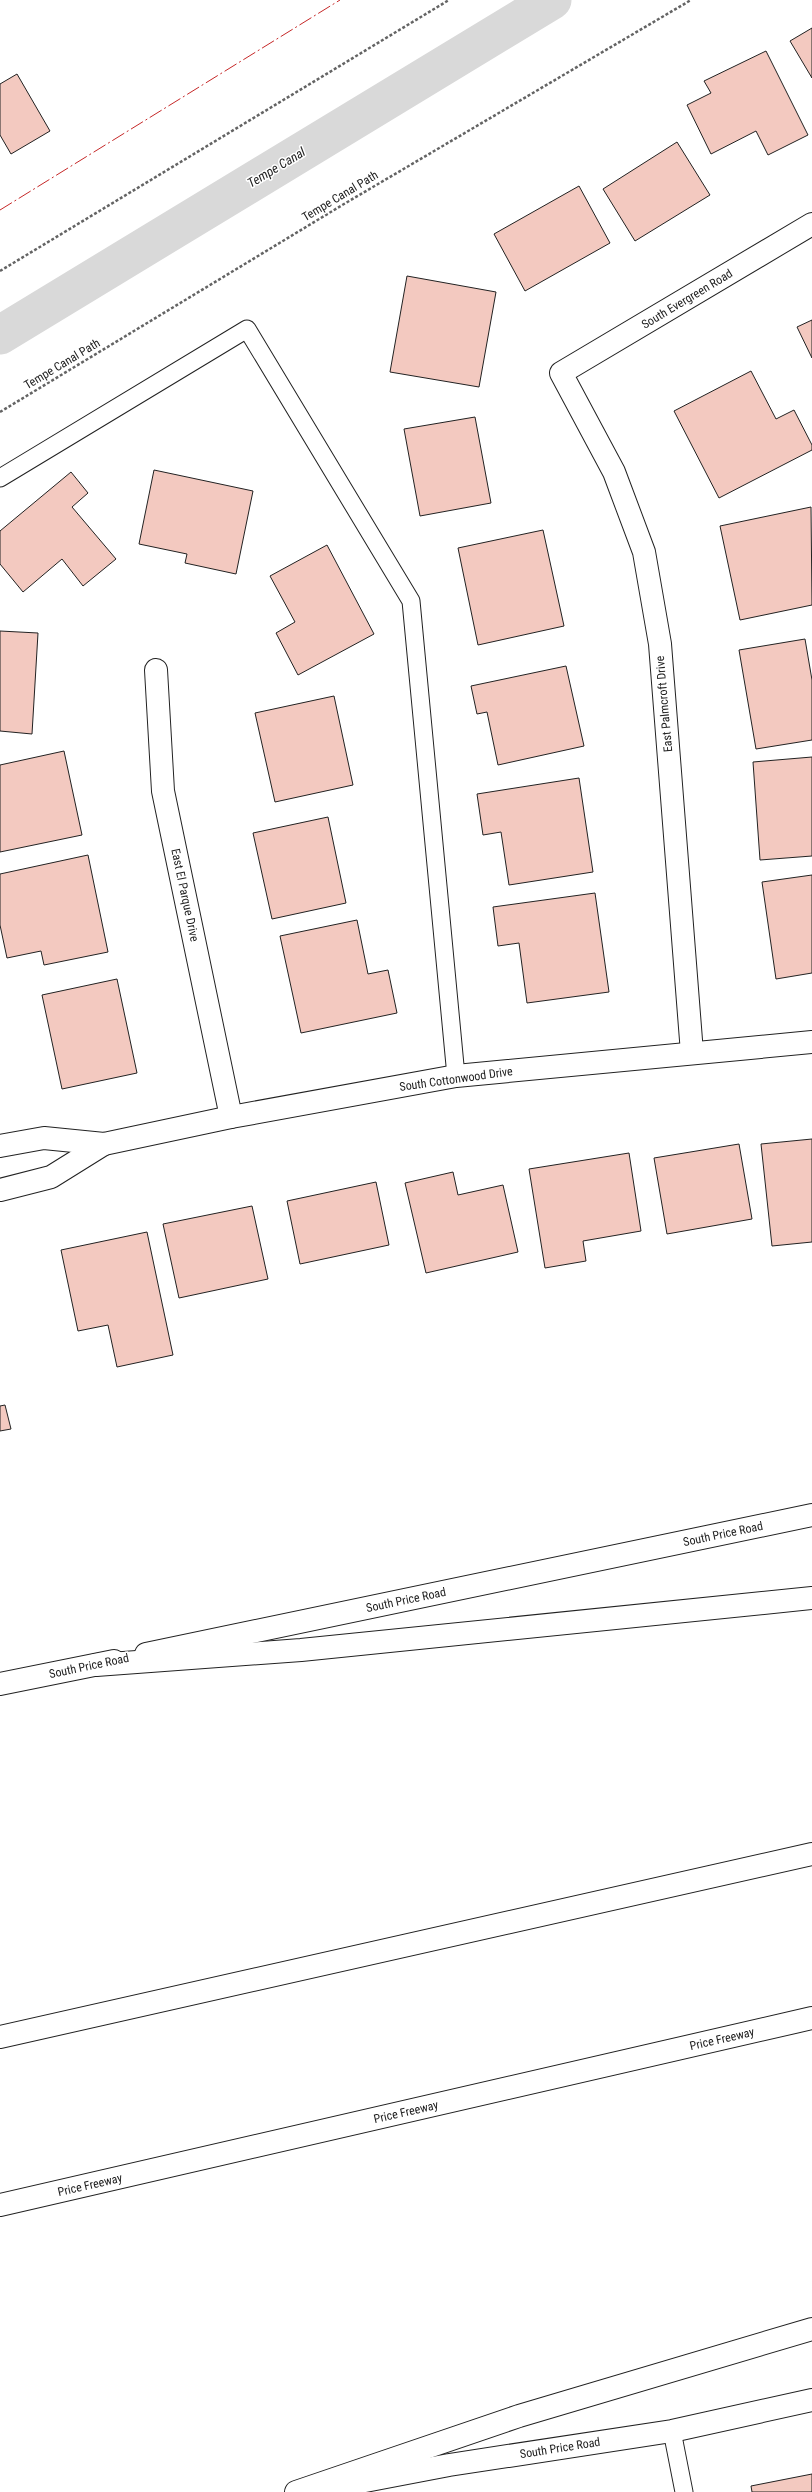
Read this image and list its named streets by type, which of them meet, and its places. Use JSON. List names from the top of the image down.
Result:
{
  "streets": {
    "main road": [
      "South Evergreen Road",
      "East Palmcroft Drive",
      "East El Parque Drive",
      "South Cottonwood Drive",
      "South Price Road",
      "Price Freeway"
    ],
    "path": ["Tempe Canal Path"]
  },
  "crossings": [
    ["South Evergreen Road", "East Palmcroft Drive"],
    ["East Palmcroft Drive", "South Cottonwood Drive"],
    ["East El Parque Drive", "South Cottonwood Drive"]
  ],
  "water": ["Tempe Canal"]
}
